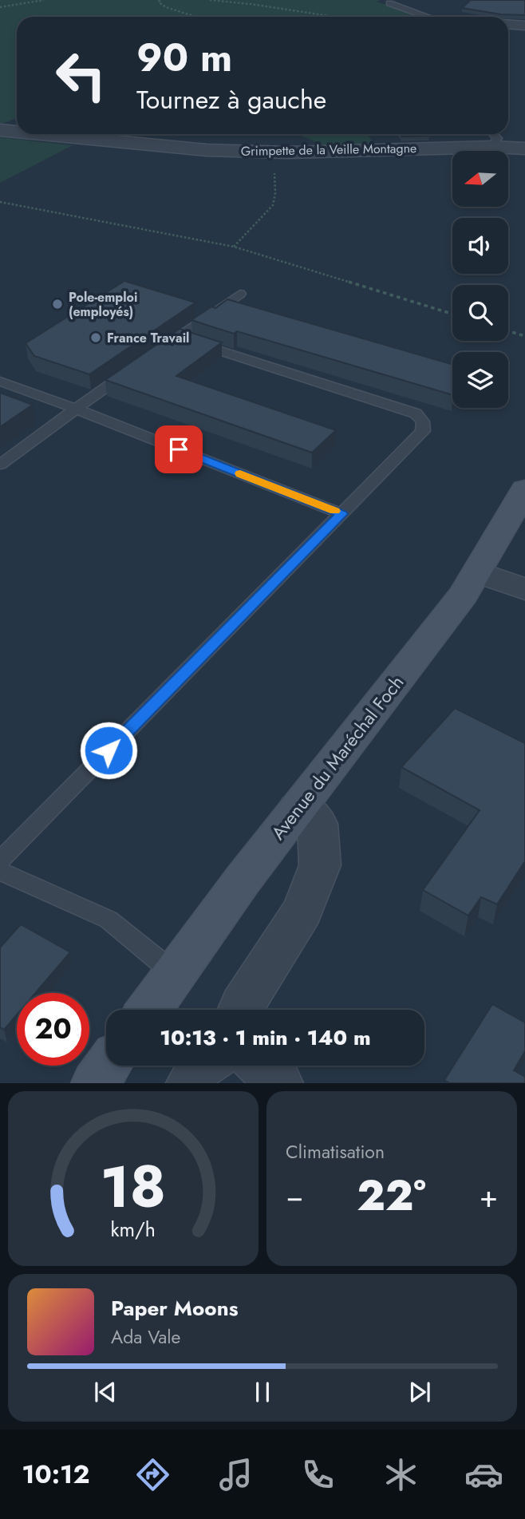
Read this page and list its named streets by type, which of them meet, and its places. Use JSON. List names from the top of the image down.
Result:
{
  "streets": {
    "main road": ["Avenue du Maréchal Foch"],
    "street": ["Grimpette de la Veille Montagne"]
  },
  "places": ["Pole-emploi (employés)", "France Travail"],
  "north": "left",
  "page": {
    "turn": ["90 m", "Tournez à gauche"],
    "limit": "20",
    "trip": "10:13 · 1 min · 140 m",
    "tile": "Climatisation",
    "heat": ["−", "22°", "+"],
    "song": ["Paper Moons", "Ada Vale"],
    "tabs": "10:12",
    "gauge": ["18", "km/h"]
  }
}
